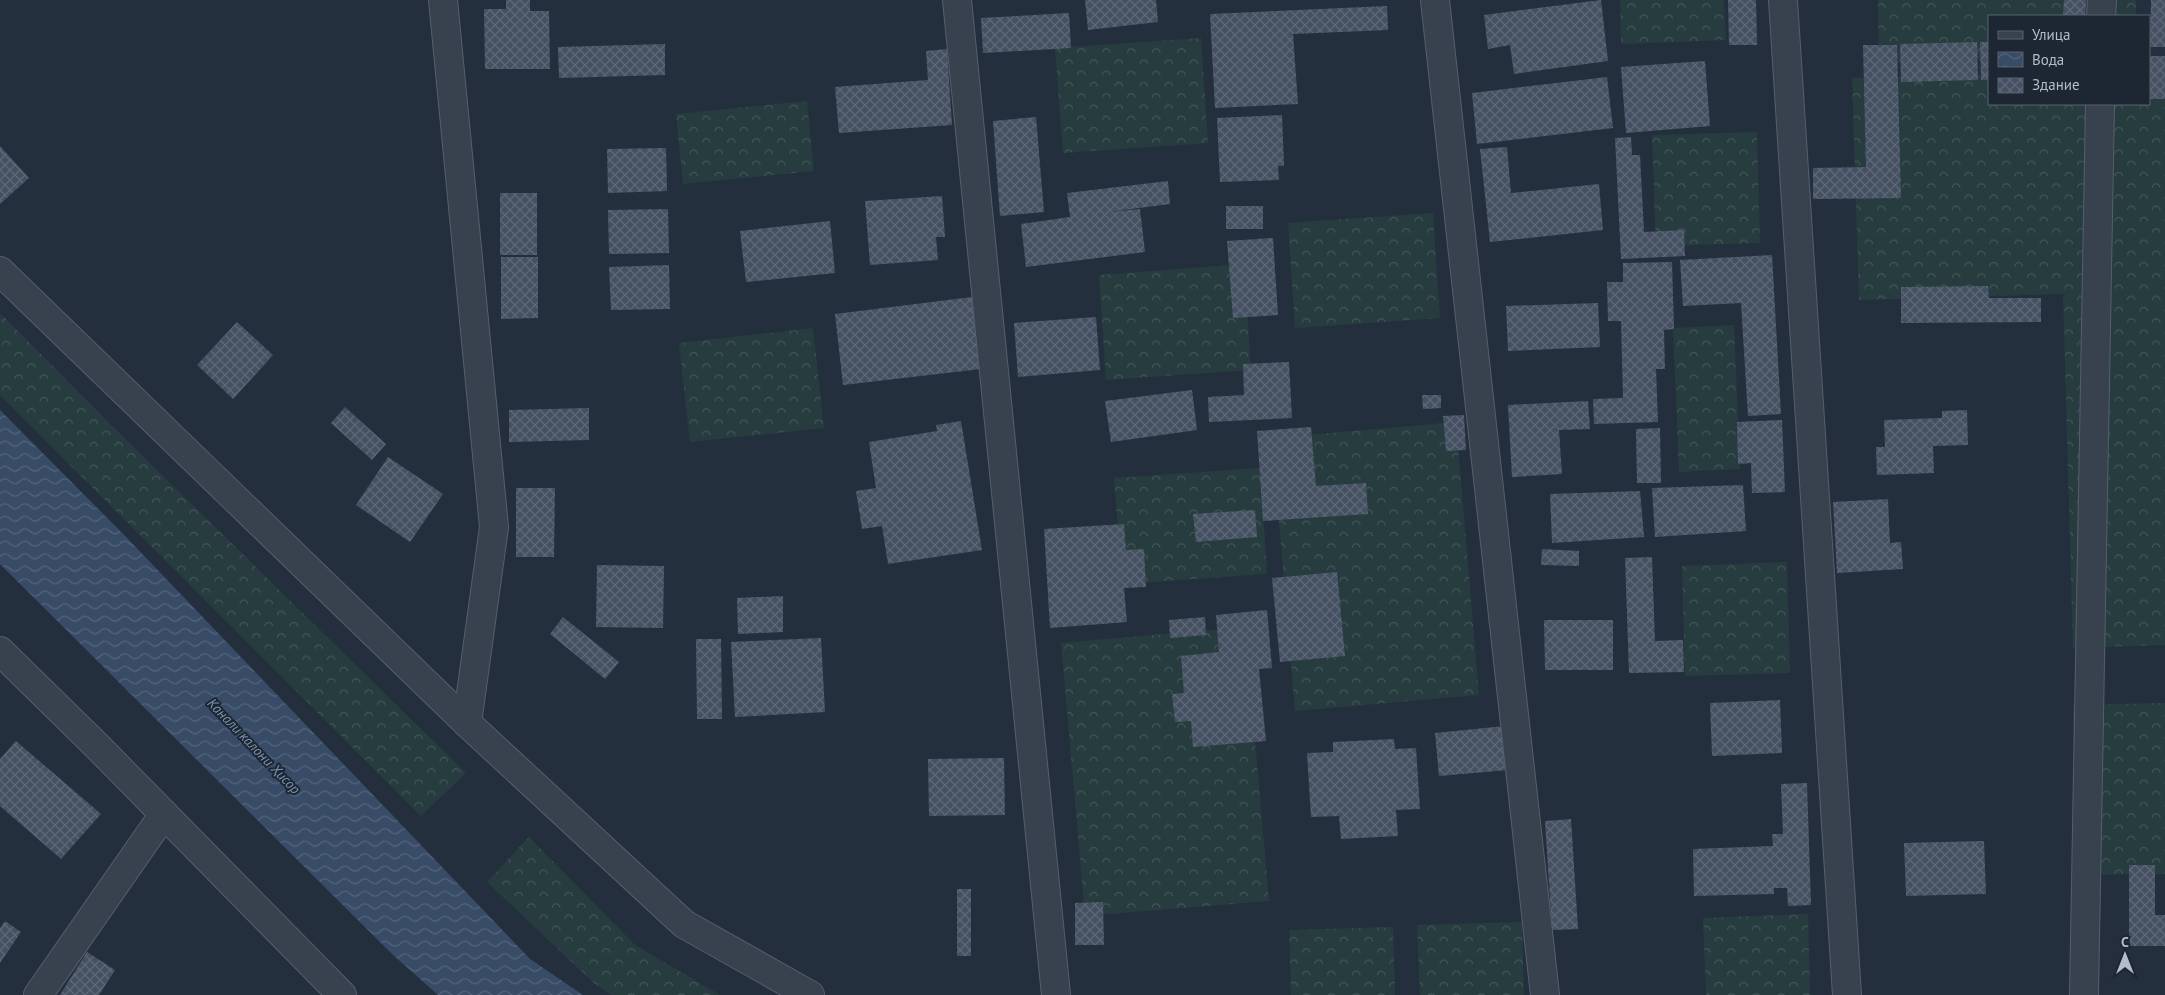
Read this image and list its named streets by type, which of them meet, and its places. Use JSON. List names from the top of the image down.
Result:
{
  "water": ["Канали калони Ҳисор"],
  "legend": ["Улица", "Вода", "Здание"],
  "north": "top"
}
